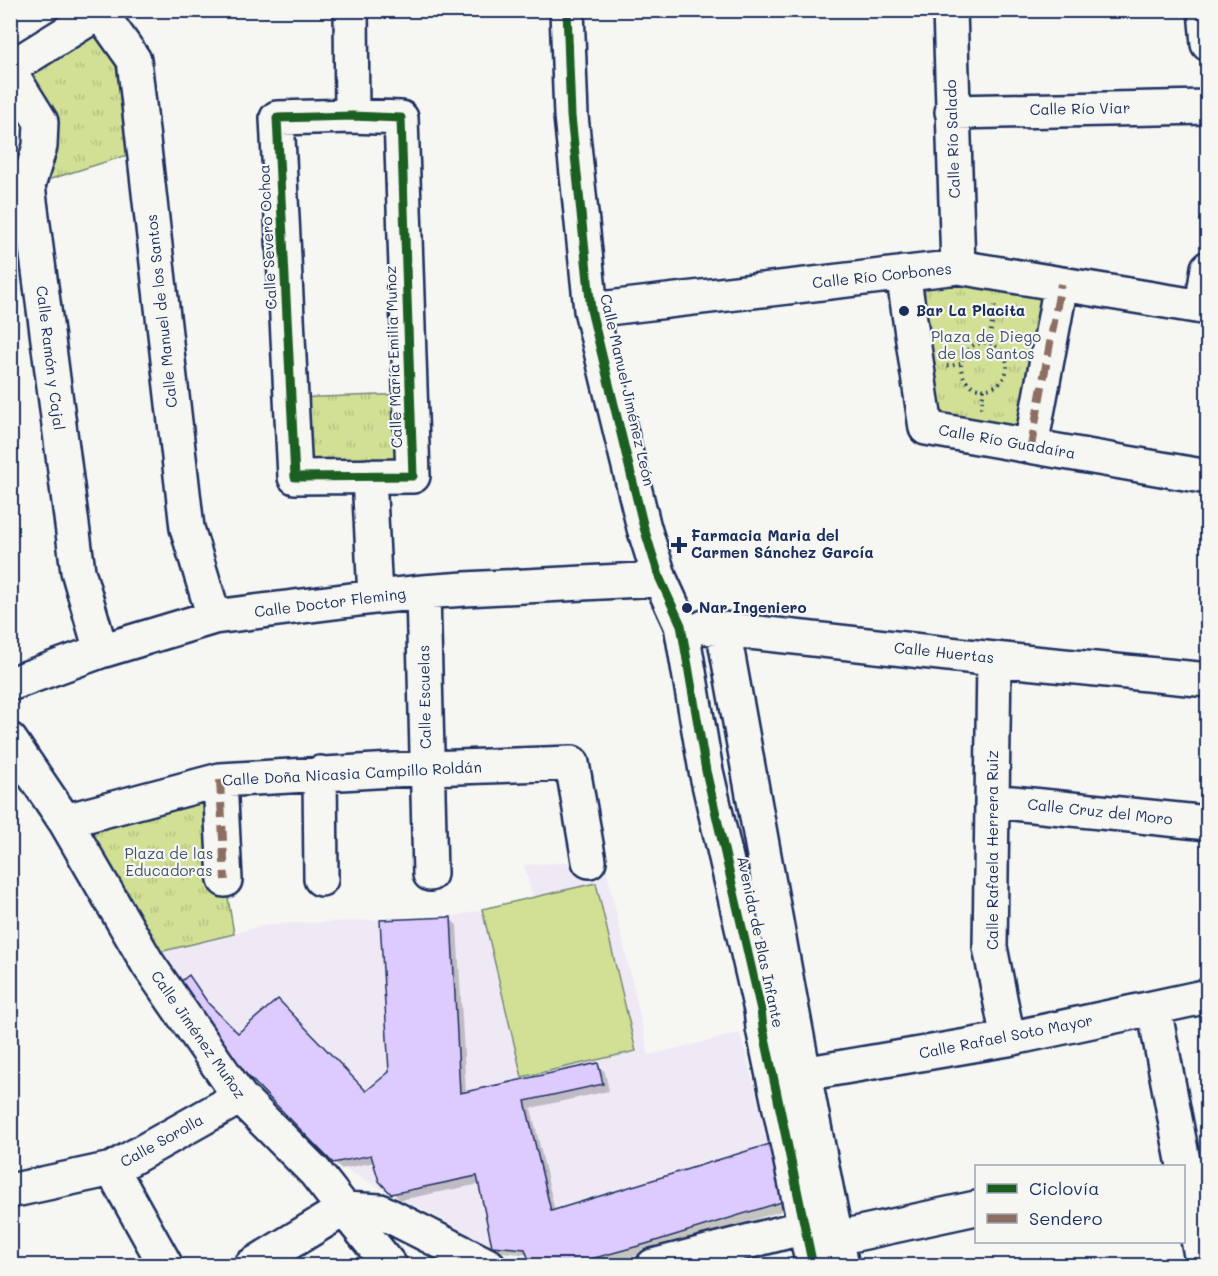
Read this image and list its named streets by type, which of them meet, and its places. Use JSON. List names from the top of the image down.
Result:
{
  "streets": {
    "street": [
      "Calle Río Viar",
      "Calle Río Salado",
      "Calle Severo Ochoa",
      "Calle Río Corbones",
      "Calle Manuel de los Santos",
      "Calle María Emilia Muñoz",
      "Calle Ramón y Cajal",
      "Calle Manuel Jiménez León",
      "Calle Río Guadaíra",
      "Calle Doctor Fleming",
      "Calle Huertas",
      "Calle Escuelas",
      "Calle Doña Nicasia Campillo Roldán",
      "Calle Cruz del Moro",
      "Calle Rafaela Herrera Ruiz",
      "Avenida de Blas Infante",
      "Calle Jiménez Muñoz",
      "Calle Rafael Soto Mayor",
      "Calle Sorolla"
    ]
  },
  "crossings": [
    ["Calle Río Viar", "Calle Río Salado"],
    ["Calle Río Salado", "Calle Río Corbones"],
    ["Calle Severo Ochoa", "Calle María Emilia Muñoz"],
    ["Calle Río Corbones", "Calle Manuel Jiménez León"],
    ["Calle Río Corbones", "Calle Río Guadaíra"],
    ["Calle Manuel de los Santos", "Calle Doctor Fleming"],
    ["Calle Ramón y Cajal", "Calle Doctor Fleming"],
    ["Calle Manuel Jiménez León", "Calle Doctor Fleming"],
    ["Calle Manuel Jiménez León", "Calle Huertas"],
    ["Calle Manuel Jiménez León", "Avenida de Blas Infante"],
    ["Calle Doctor Fleming", "Calle Escuelas"],
    ["Calle Huertas", "Calle Rafaela Herrera Ruiz"],
    ["Calle Huertas", "Avenida de Blas Infante"],
    ["Calle Escuelas", "Calle Doña Nicasia Campillo Roldán"],
    ["Calle Doña Nicasia Campillo Roldán", "Calle Jiménez Muñoz"],
    ["Calle Cruz del Moro", "Calle Rafaela Herrera Ruiz"],
    ["Calle Rafaela Herrera Ruiz", "Calle Rafael Soto Mayor"],
    ["Avenida de Blas Infante", "Calle Rafael Soto Mayor"],
    ["Calle Jiménez Muñoz", "Calle Sorolla"]
  ],
  "parks": ["Plaza de Diego de los Santos", "Plaza de las Educadoras"],
  "places": {
    "other": ["Bar La Placita", "Nar Ingeniero"],
    "health": ["Farmacia Maria del Carmen Sánchez García"]
  },
  "legend": ["Ciclovía", "Sendero"]
}
